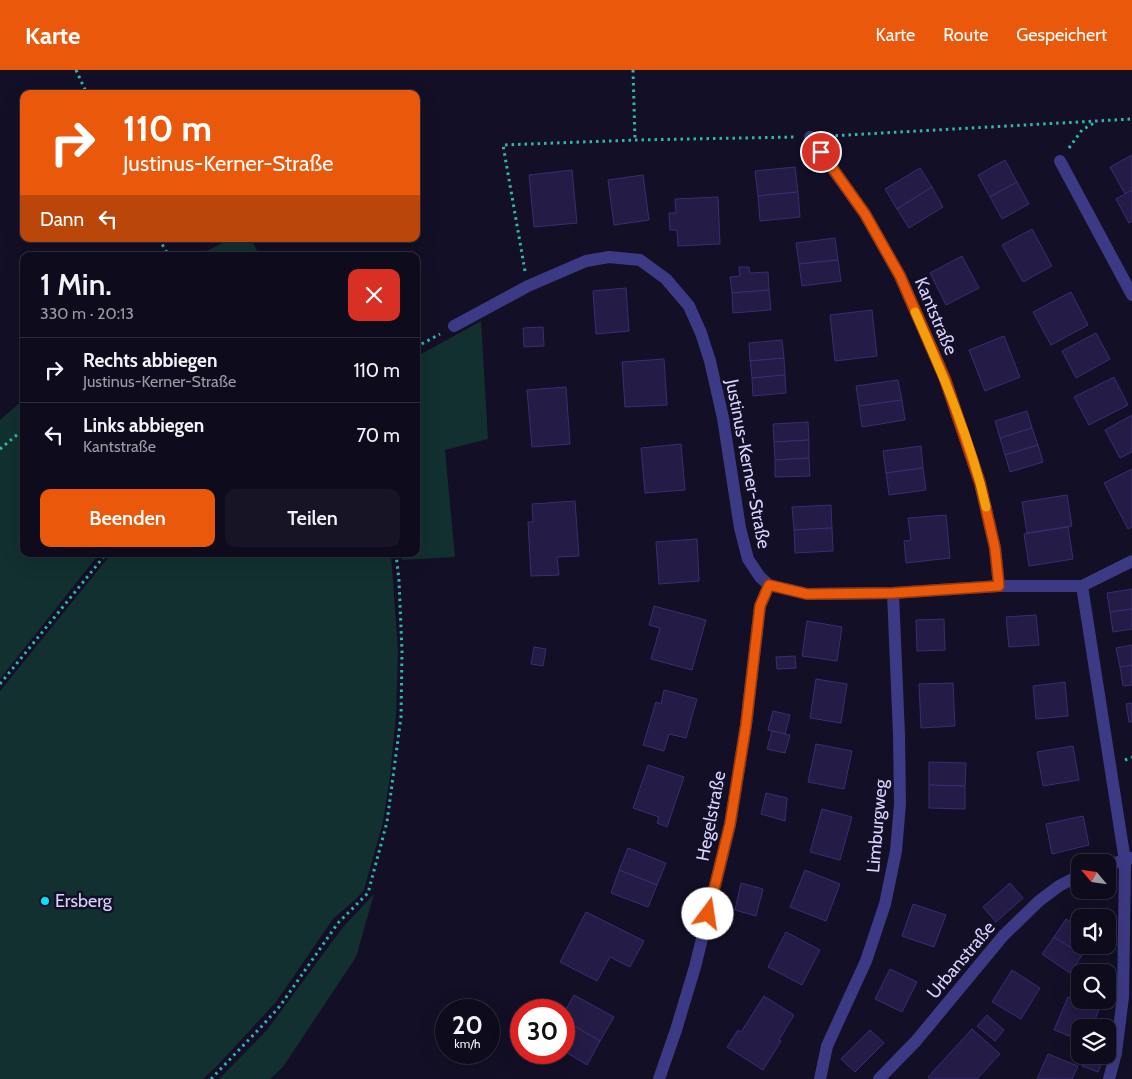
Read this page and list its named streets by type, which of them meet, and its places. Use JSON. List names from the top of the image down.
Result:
{
  "streets": {
    "street": [
      "Kantstraße",
      "Justinus-Kerner-Straße",
      "Hegelstraße",
      "Limburgweg",
      "Urbanstraße"
    ]
  },
  "crossings": [
    ["Justinus-Kerner-Straße", "Hegelstraße"]
  ],
  "places": ["Ersberg"],
  "north": "top left",
  "page": {
    "header": "Karte",
    "nav": ["Karte", "Route", "Gespeichert"],
    "turn": ["110 m", "Justinus-Kerner-Straße"],
    "then": "Dann",
    "heading": ["1 Min.", "330 m · 20:13"],
    "list": [
      {
        "name": "Rechts abbiegen",
        "note": "Justinus-Kerner-Straße",
        "value": "110 m"
      },
      {
        "name": "Links abbiegen",
        "note": "Kantstraße",
        "value": "70 m"
      }
    ],
    "buttons": ["Beenden", "Teilen"],
    "speed": "20 km/h",
    "limit": "30"
  }
}
